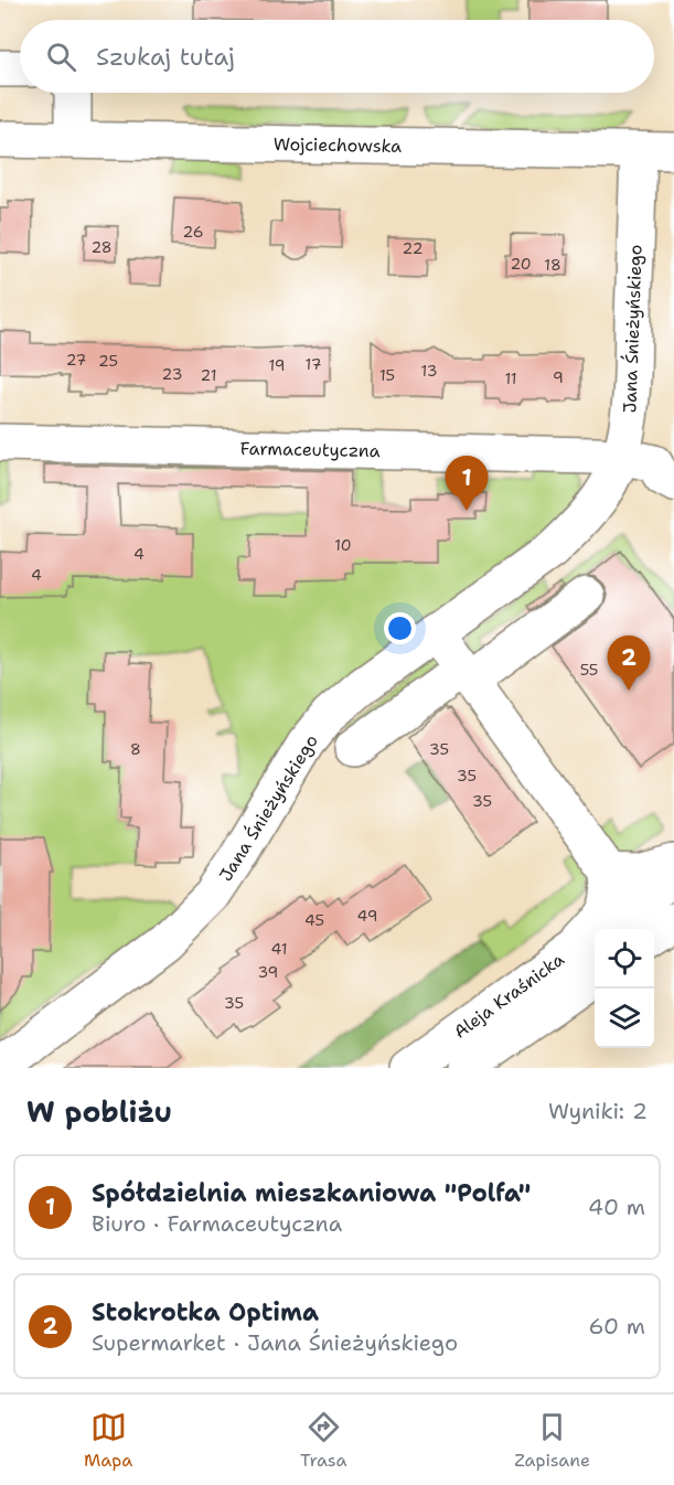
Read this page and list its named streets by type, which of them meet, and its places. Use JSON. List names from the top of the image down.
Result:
{
  "streets": {
    "street": [
      "Wojciechowska",
      "Jana Śnieżyńskiego",
      "Farmaceutyczna",
      "Aleja Kraśnicka"
    ]
  },
  "crossings": [
    ["Wojciechowska", "Jana Śnieżyńskiego"],
    ["Jana Śnieżyńskiego", "Farmaceutyczna"]
  ],
  "house_numbers": [
    "26",
    "28",
    "22",
    "20",
    "18",
    "27",
    "25",
    "17",
    "19",
    "13",
    "23",
    "21",
    "15",
    "9",
    "11",
    "10",
    "4",
    "4",
    "55",
    "8",
    "35",
    "35",
    "35",
    "49",
    "45",
    "41",
    "39",
    "35"
  ],
  "page": {
    "search": "Szukaj tutaj",
    "pins": ["1", "2"],
    "heading": ["W pobliżu", "Wyniki: 2"],
    "list": [
      {
        "mark": "1",
        "name": "Spółdzielnia mieszkaniowa \"Polfa\"",
        "note": "Biuro · Farmaceutyczna",
        "value": "40 m"
      },
      {
        "mark": "2",
        "name": "Stokrotka Optima",
        "note": "Supermarket · Jana Śnieżyńskiego",
        "value": "60 m"
      }
    ],
    "nav": ["Mapa", "Trasa", "Zapisane"]
  }
}
